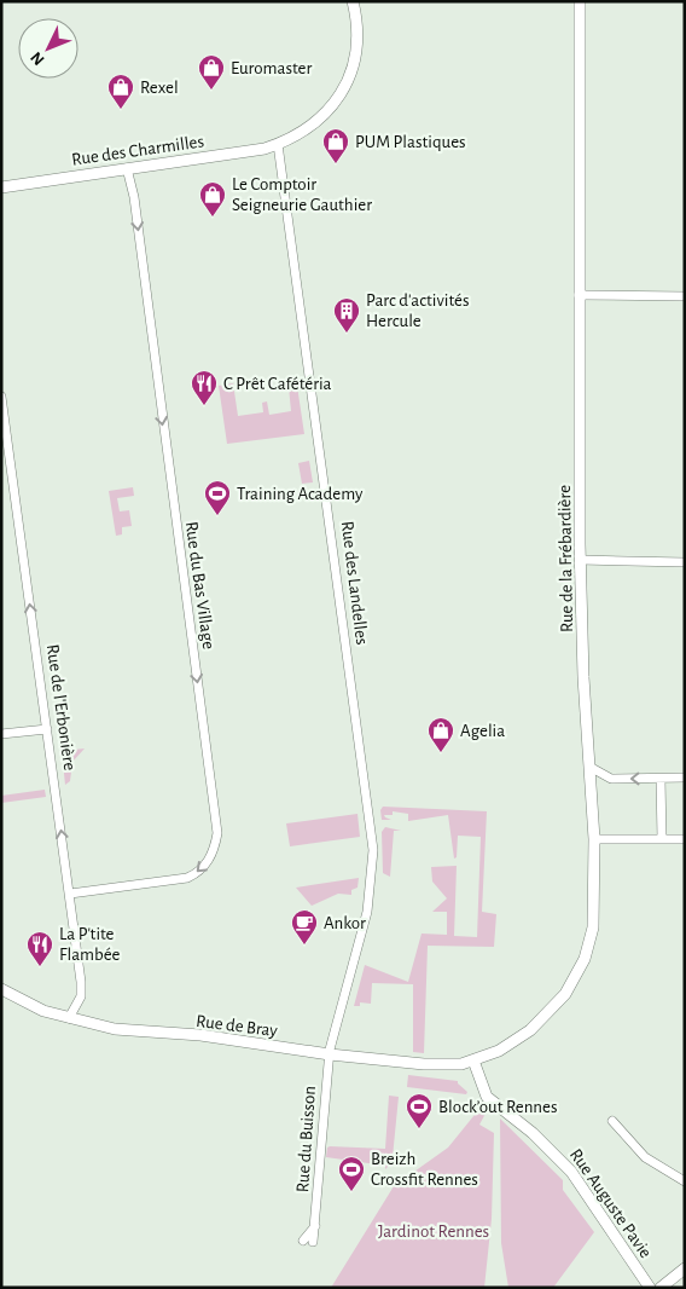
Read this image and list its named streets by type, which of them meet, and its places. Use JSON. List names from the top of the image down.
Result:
{
  "streets": {
    "street": [
      "Rue des Charmilles",
      "Rue de la Frébardière",
      "Rue des Landelles",
      "Rue du Bas Village",
      "Rue de l'Erbonière",
      "Rue de Bray",
      "Rue du Buisson",
      "Rue Auguste Pavie"
    ]
  },
  "crossings": [
    ["Rue des Charmilles", "Rue des Landelles"],
    ["Rue des Charmilles", "Rue du Bas Village"],
    ["Rue de la Frébardière", "Rue de Bray"],
    ["Rue de la Frébardière", "Rue Auguste Pavie"],
    ["Rue des Landelles", "Rue de Bray"],
    ["Rue des Landelles", "Rue du Buisson"],
    ["Rue du Bas Village", "Rue de l'Erbonière"],
    ["Rue de l'Erbonière", "Rue de Bray"],
    ["Rue de Bray", "Rue du Buisson"],
    ["Rue de Bray", "Rue Auguste Pavie"]
  ],
  "one_way": ["Rue du Bas Village", "Rue de l'Erbonière"],
  "parks": ["Jardinot Rennes"],
  "places": {
    "shop": [
      "Euromaster",
      "Rexel",
      "PUM Plastiques",
      "Le Comptoir Seigneurie Gauthier",
      "Agelia"
    ],
    "building": ["Parc d'activités Hercule"],
    "restaurant": ["C Prêt Cafétéria", "La P'tite Flambée"],
    "sports": ["Training Academy", "Block’out Rennes", "Breizh Crossfit Rennes"],
    "cafe": ["Ankor"]
  },
  "north": "bottom left"
}
